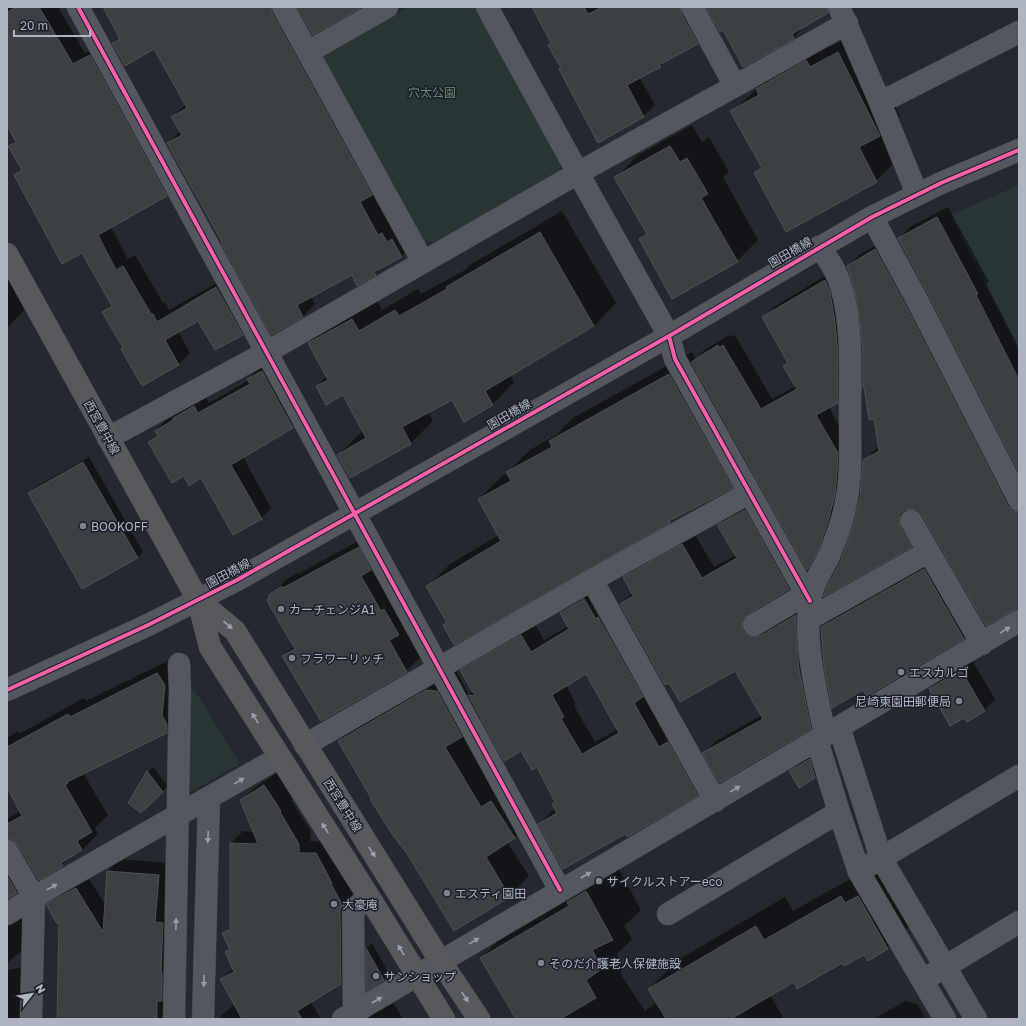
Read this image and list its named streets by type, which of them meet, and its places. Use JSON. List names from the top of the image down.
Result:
{
  "streets": {
    "main road": ["西宮豊中線"],
    "street": ["園田橋線"]
  },
  "crossings": [
    ["園田橋線", "西宮豊中線"]
  ],
  "parks": ["穴太公園"],
  "places": [
    "BOOKOFF",
    "カーチェンジA1",
    "フラワーリッチ",
    "エスカルゴ",
    "尼崎東園田郵便局",
    "サイクルストアーeco",
    "エスティ園田",
    "大豪庵",
    "そのだ介護老人保健施設",
    "サンショップ"
  ],
  "scale_bar": "20 m",
  "north": "top right"
}
